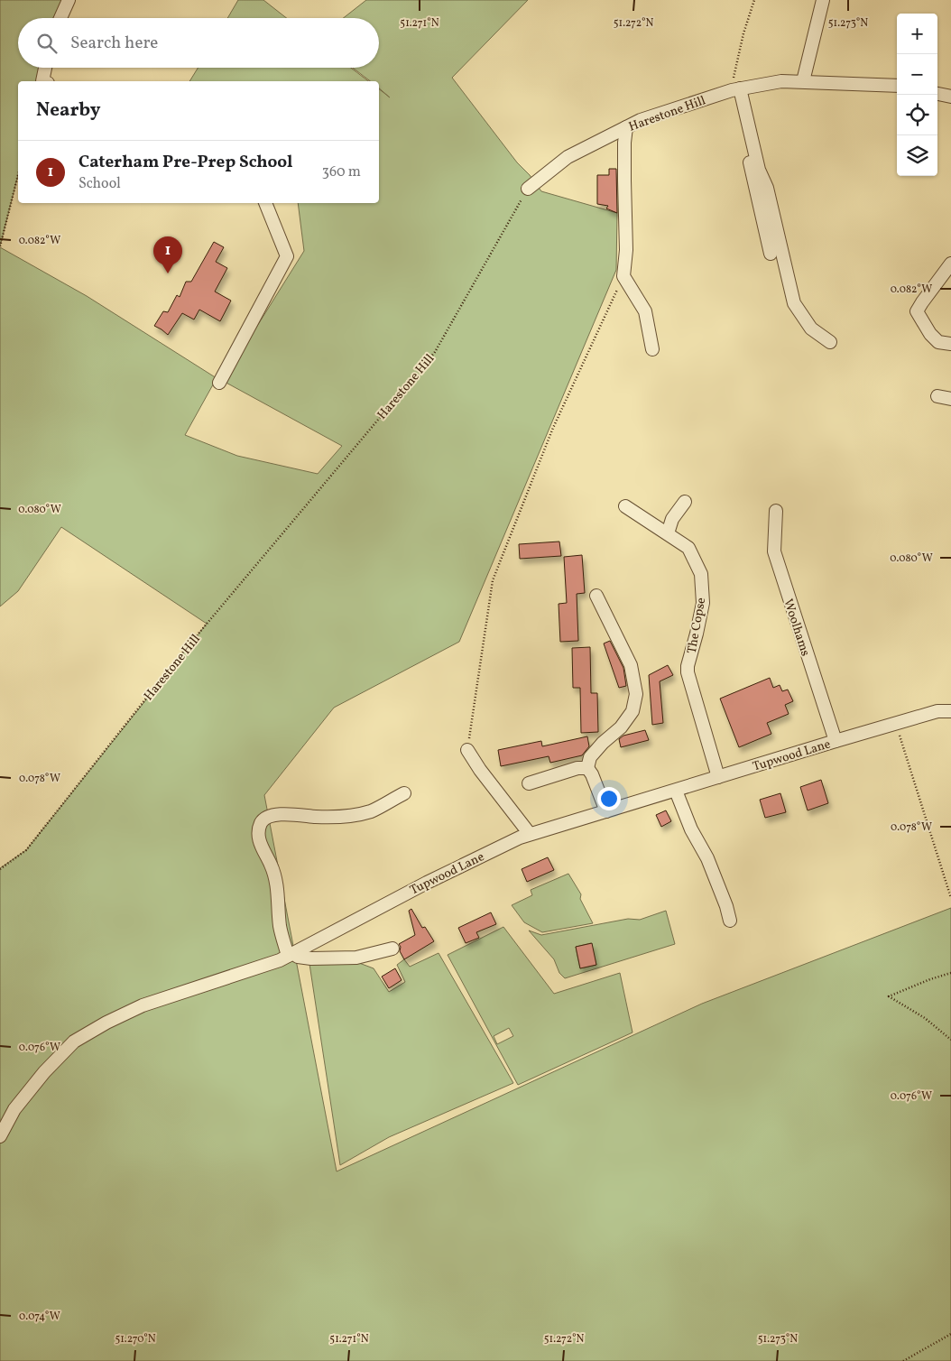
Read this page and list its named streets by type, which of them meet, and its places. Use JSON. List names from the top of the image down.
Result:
{
  "streets": {
    "street": [
      "Harestone Hill",
      "The Copse",
      "Woolhams",
      "Tupwood Lane"
    ]
  },
  "crossings": [
    ["The Copse", "Tupwood Lane"],
    ["Woolhams", "Tupwood Lane"]
  ],
  "page": {
    "map_buttons": ["+", "−"],
    "search": "Search here",
    "heading": "Nearby",
    "list": [
      {
        "mark": "1",
        "name": "Caterham Pre-Prep School",
        "note": "School",
        "value": "360 m"
      }
    ],
    "pins": "1"
  },
  "coordinates": [
    "51.271°N",
    "51.272°N",
    "51.273°N",
    "0.082°W",
    "0.080°W",
    "0.078°W",
    "0.076°W",
    "0.074°W",
    "51.270°N"
  ]
}
